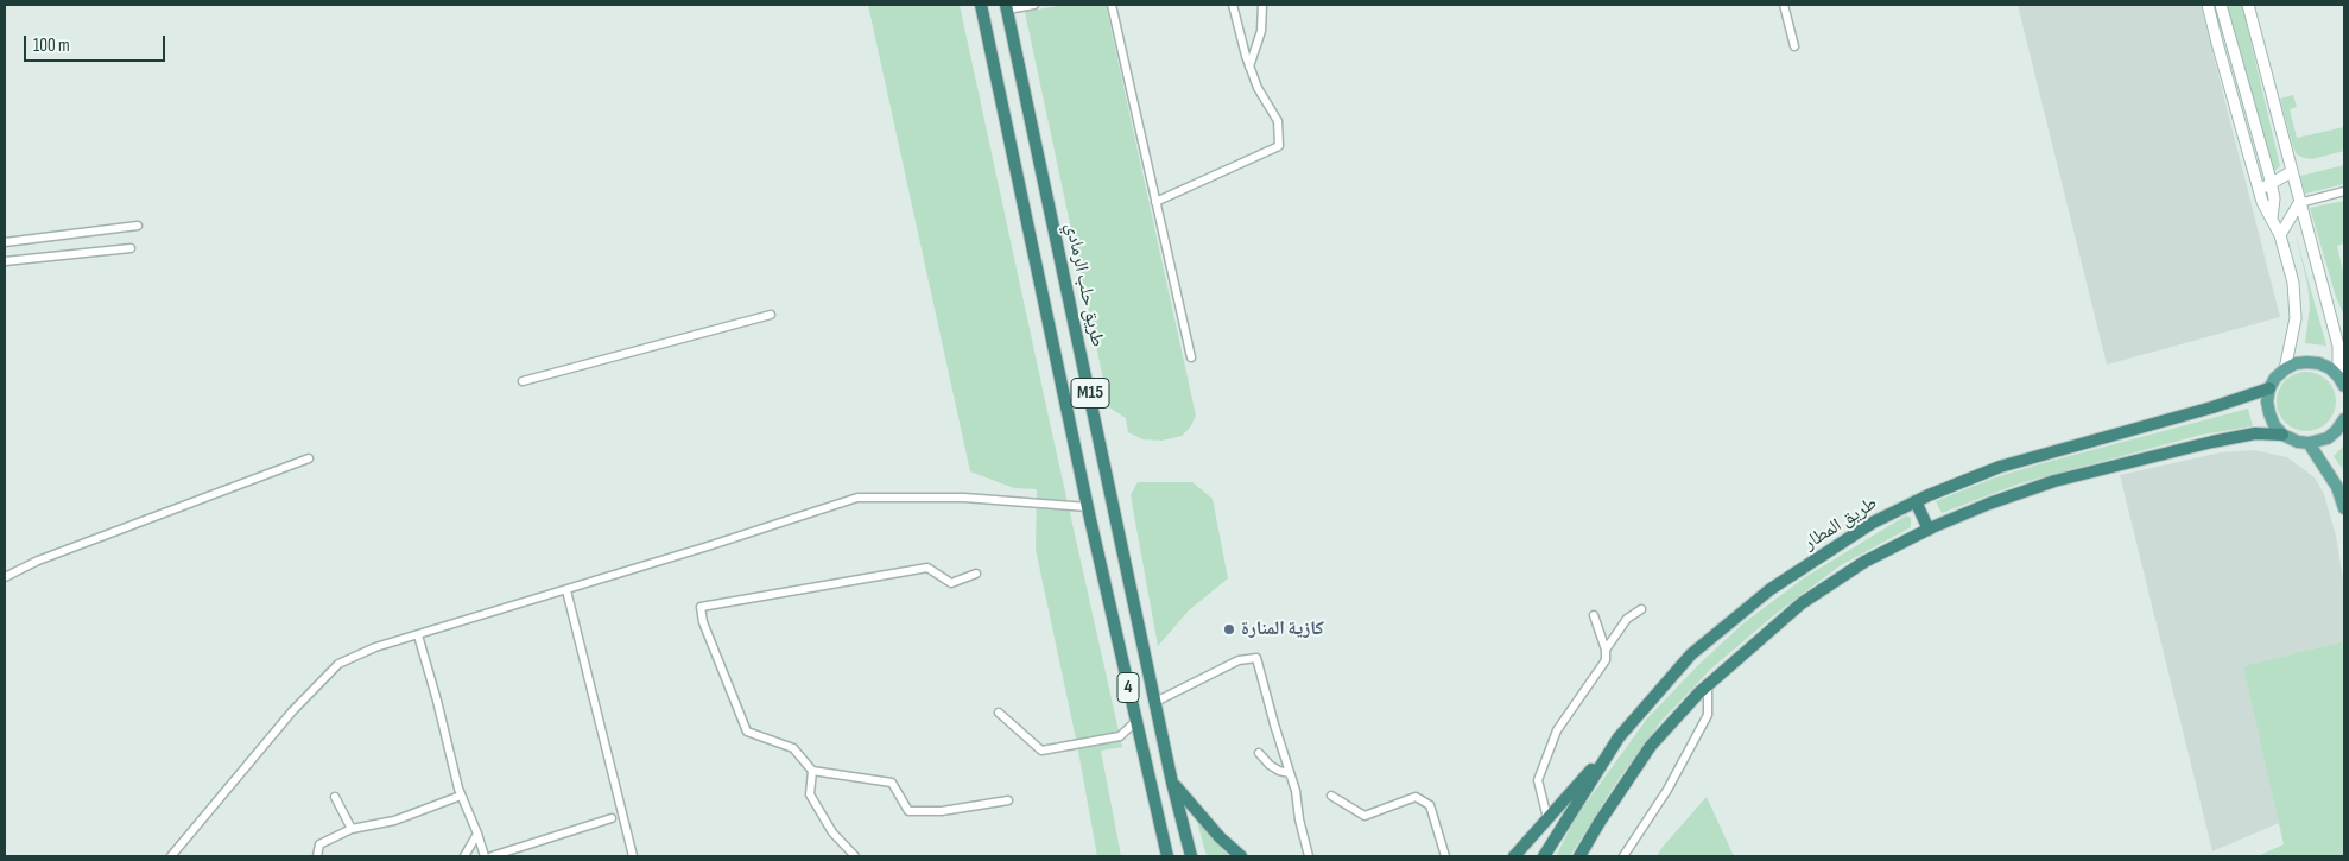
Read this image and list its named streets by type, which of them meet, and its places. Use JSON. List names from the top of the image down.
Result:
{
  "streets": {
    "highway": [
      "طريق حلب الرمادي",
      "M15",
      "طريق المطار",
      "4"
    ]
  },
  "crossings": [
    ["M15", "4"]
  ],
  "places": ["كازية المنارة"],
  "scale_bar": "100 m"
}
